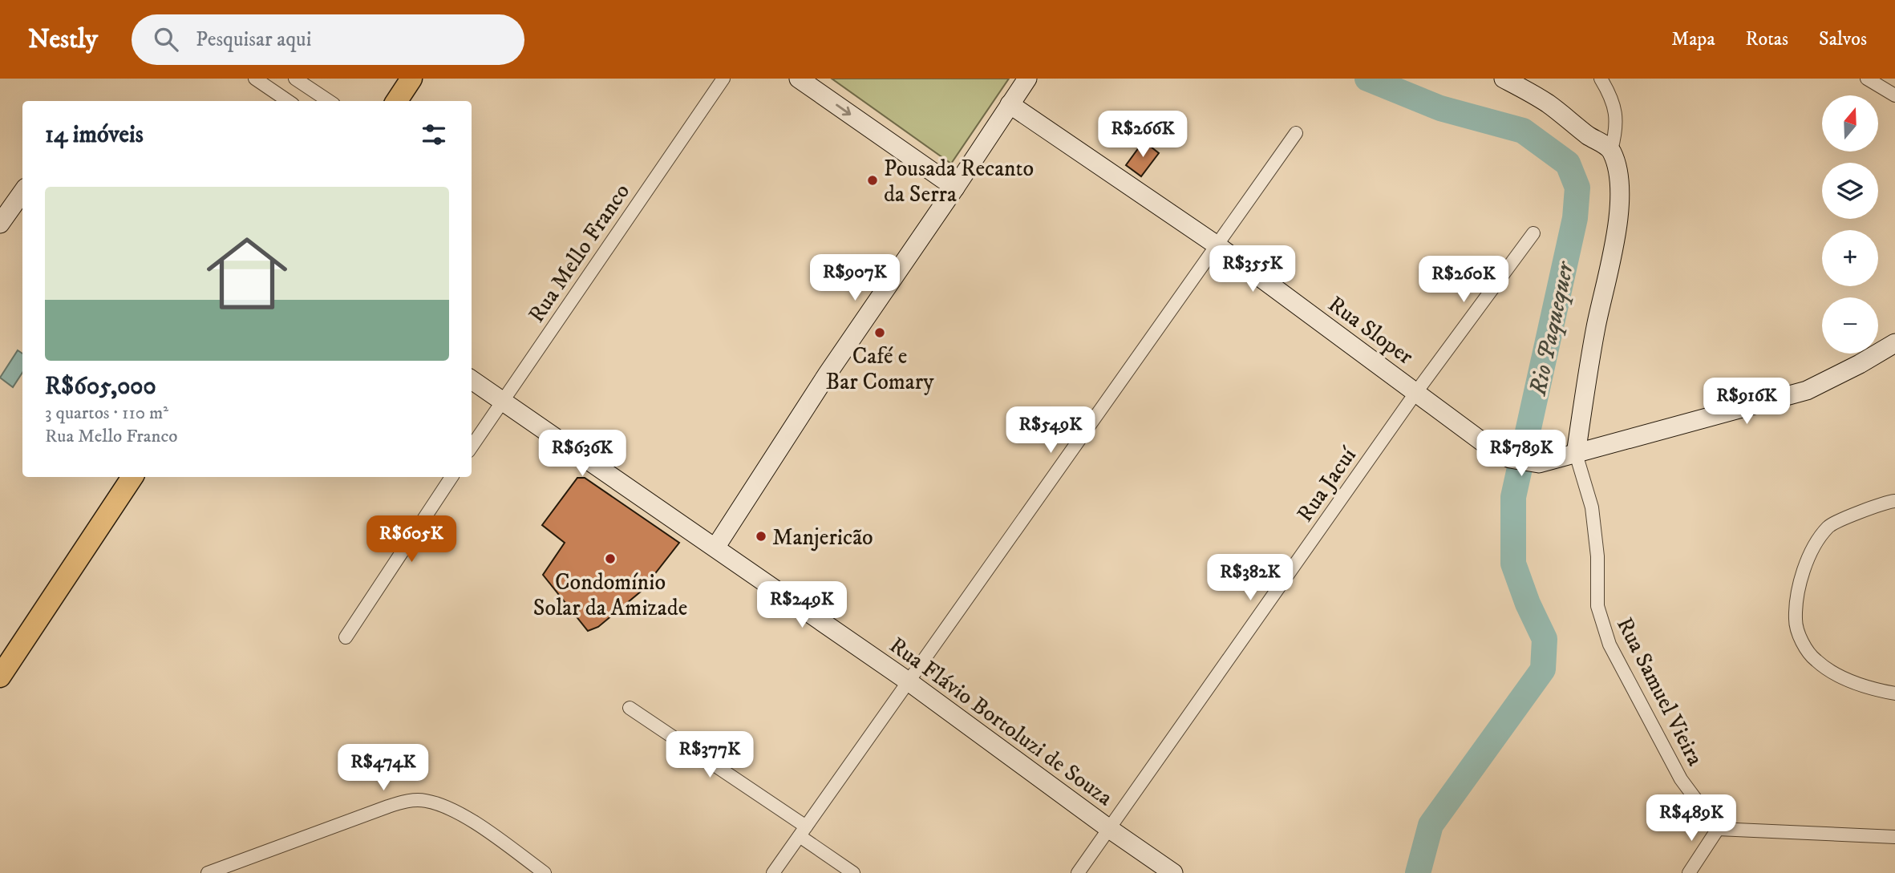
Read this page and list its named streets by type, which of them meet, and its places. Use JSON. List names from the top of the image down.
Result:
{
  "streets": {
    "street": [
      "Rua Mello Franco",
      "Rua Sloper",
      "Rua Jacuí",
      "Rua Samuel Vieira",
      "Rua Flávio Bortoluzi de Souza"
    ]
  },
  "crossings": [
    ["Rua Mello Franco", "Rua Flávio Bortoluzi de Souza"],
    ["Rua Sloper", "Rua Jacuí"],
    ["Rua Sloper", "Rua Samuel Vieira"],
    ["Rua Jacuí", "Rua Flávio Bortoluzi de Souza"]
  ],
  "water": ["Rio Paquequer"],
  "places": [
    "Pousada Recanto da Serra",
    "Café e Bar Comary",
    "Manjericão",
    "Condomínio Solar da Amizade"
  ],
  "north": "top",
  "page": {
    "header": "Nestly",
    "search": "Pesquisar aqui",
    "nav": ["Mapa", "Rotas", "Salvos"],
    "map_buttons": ["+", "−"],
    "heading": "14 imóveis",
    "price": [
      "R$266K",
      "R$355K",
      "R$907K",
      "R$260K",
      "R$916K",
      "R$549K",
      "R$636K",
      "R$789K",
      "R$605K",
      "R$382K",
      "R$249K",
      "R$377K",
      "R$474K",
      "R$489K"
    ],
    "list": [
      {
        "name": "R$605,000",
        "note": "3 quartos · 110 m² · Rua Mello Franco"
      }
    ]
  }
}
